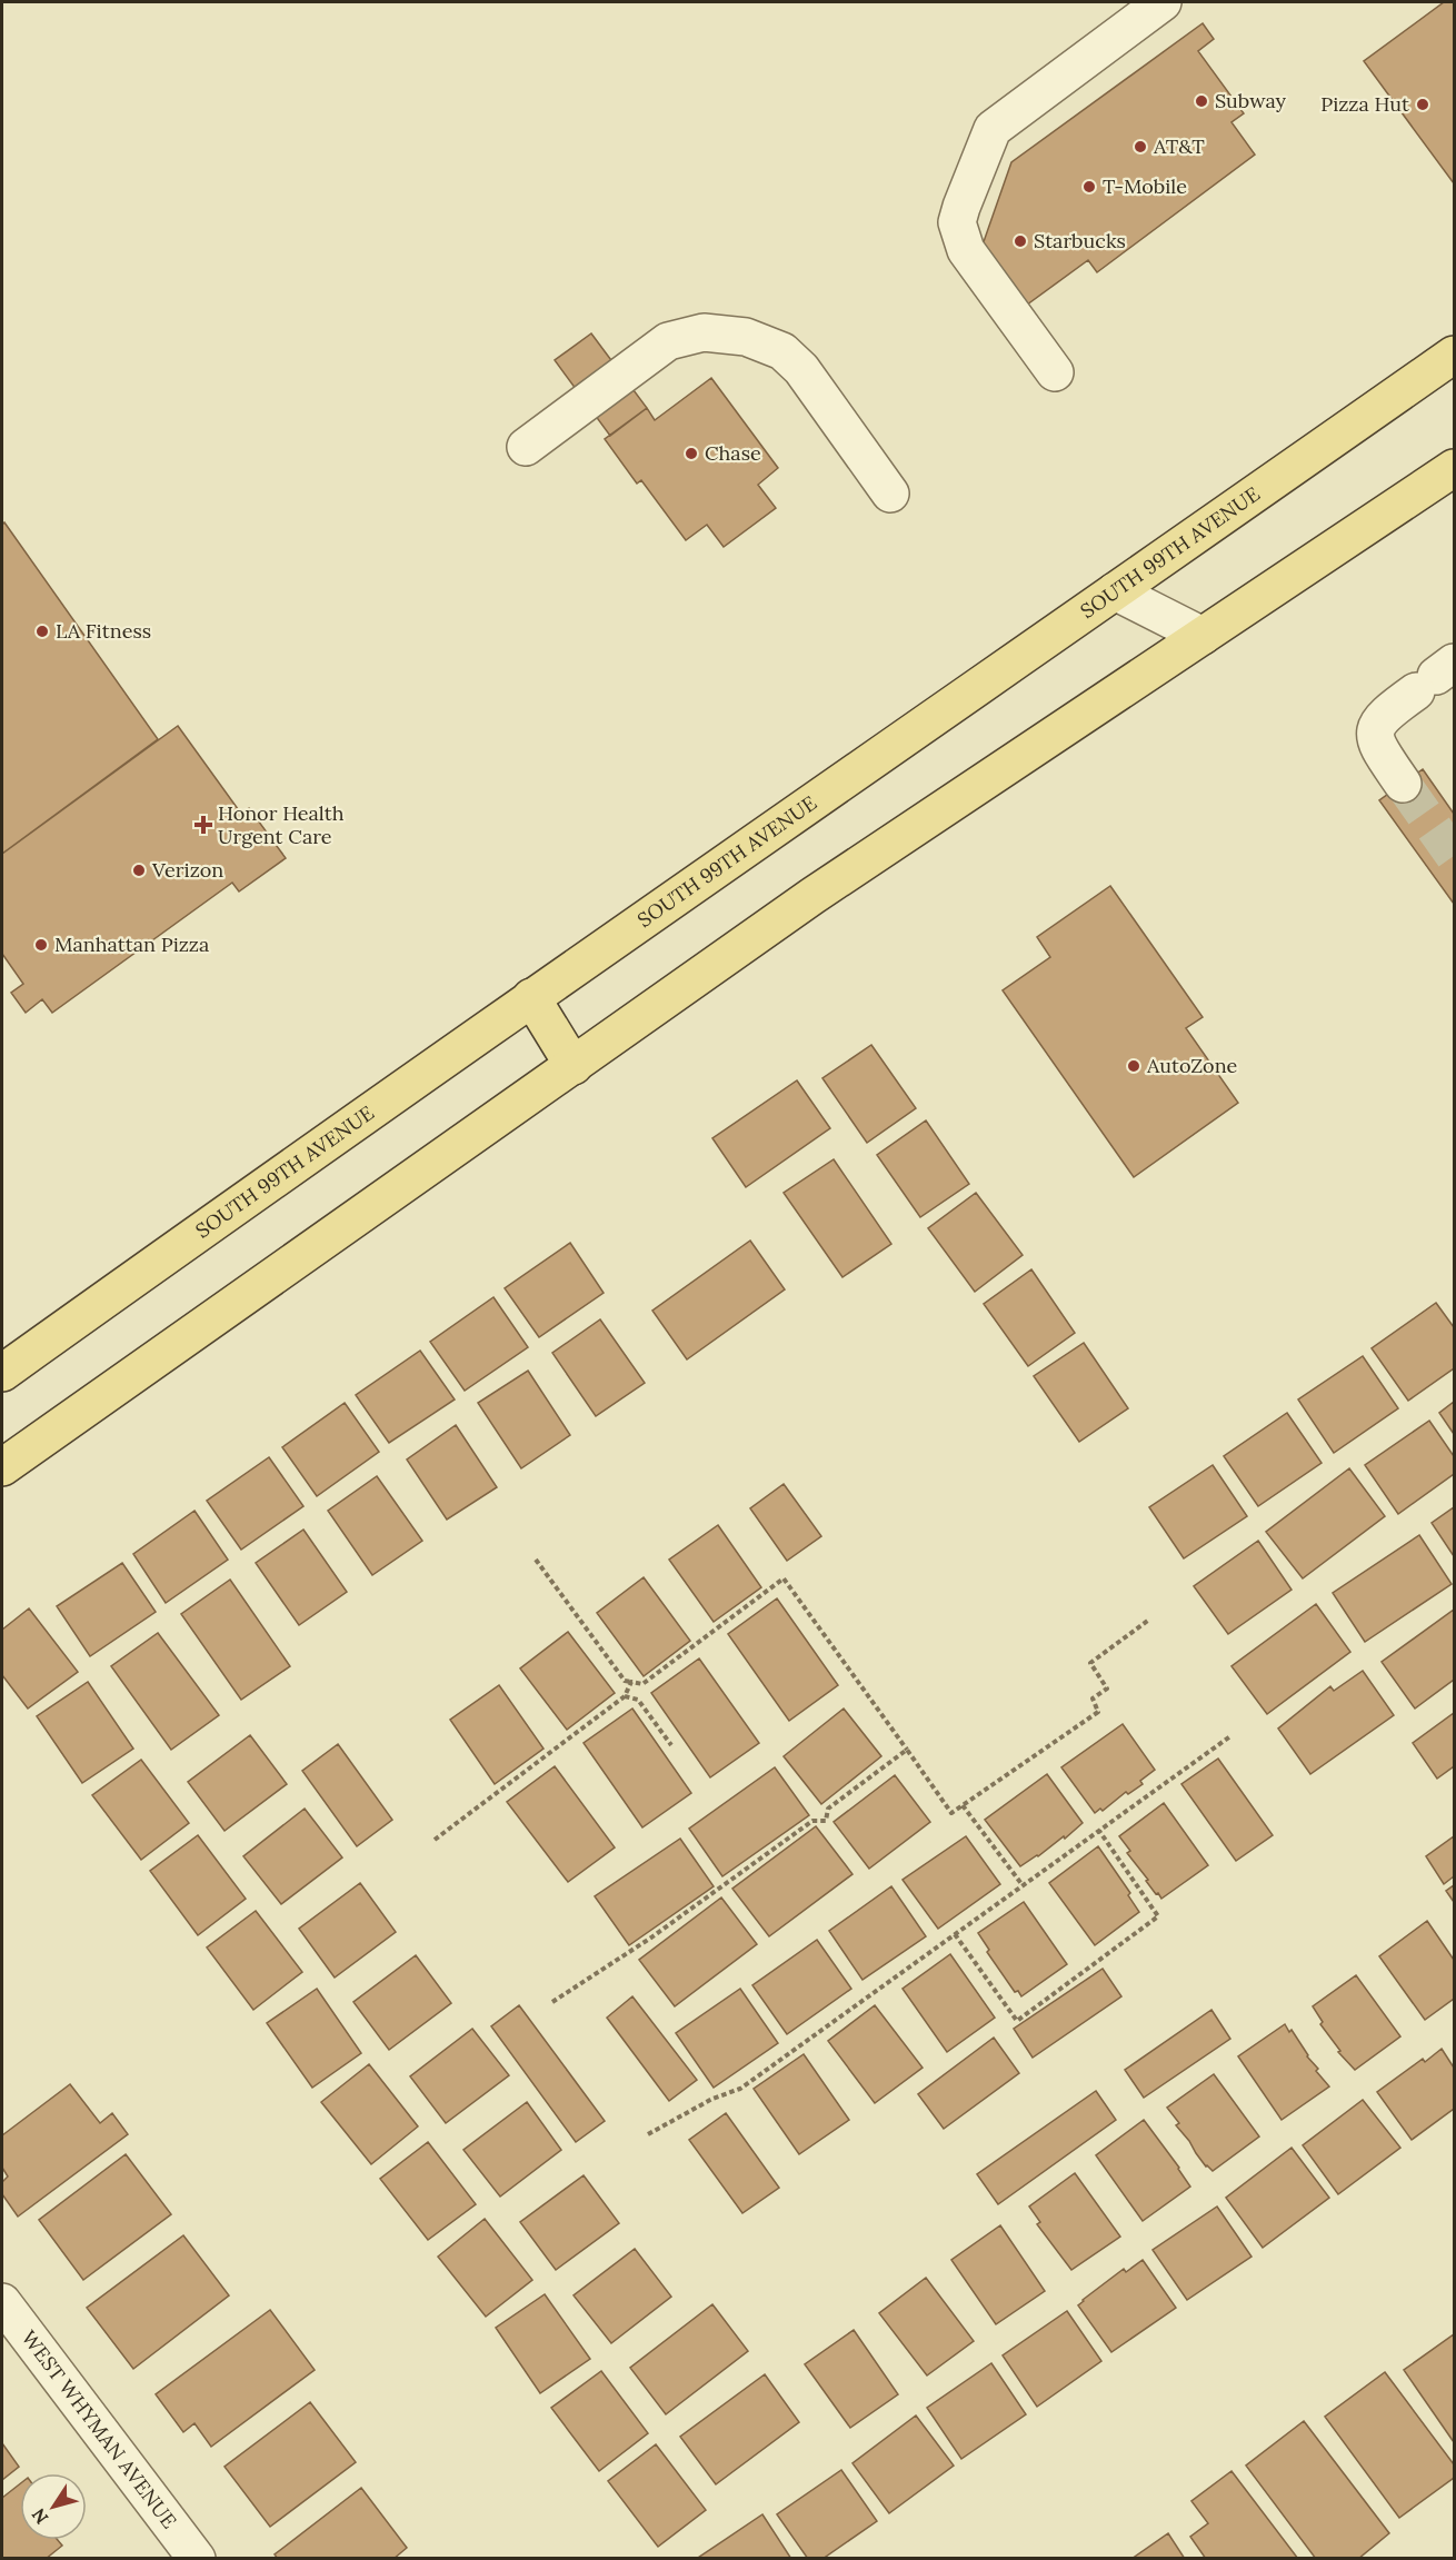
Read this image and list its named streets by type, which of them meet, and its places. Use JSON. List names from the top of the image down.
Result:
{
  "streets": {
    "main road": ["SOUTH 99TH AVENUE"],
    "street": ["WEST WHYMAN AVENUE"]
  },
  "places": {
    "other": [
      "Subway",
      "Pizza Hut",
      "AT&T",
      "T-Mobile",
      "Starbucks",
      "Chase",
      "LA Fitness",
      "Verizon",
      "Manhattan Pizza",
      "AutoZone"
    ],
    "health": ["Honor Health Urgent Care"]
  },
  "north": "bottom left"
}
